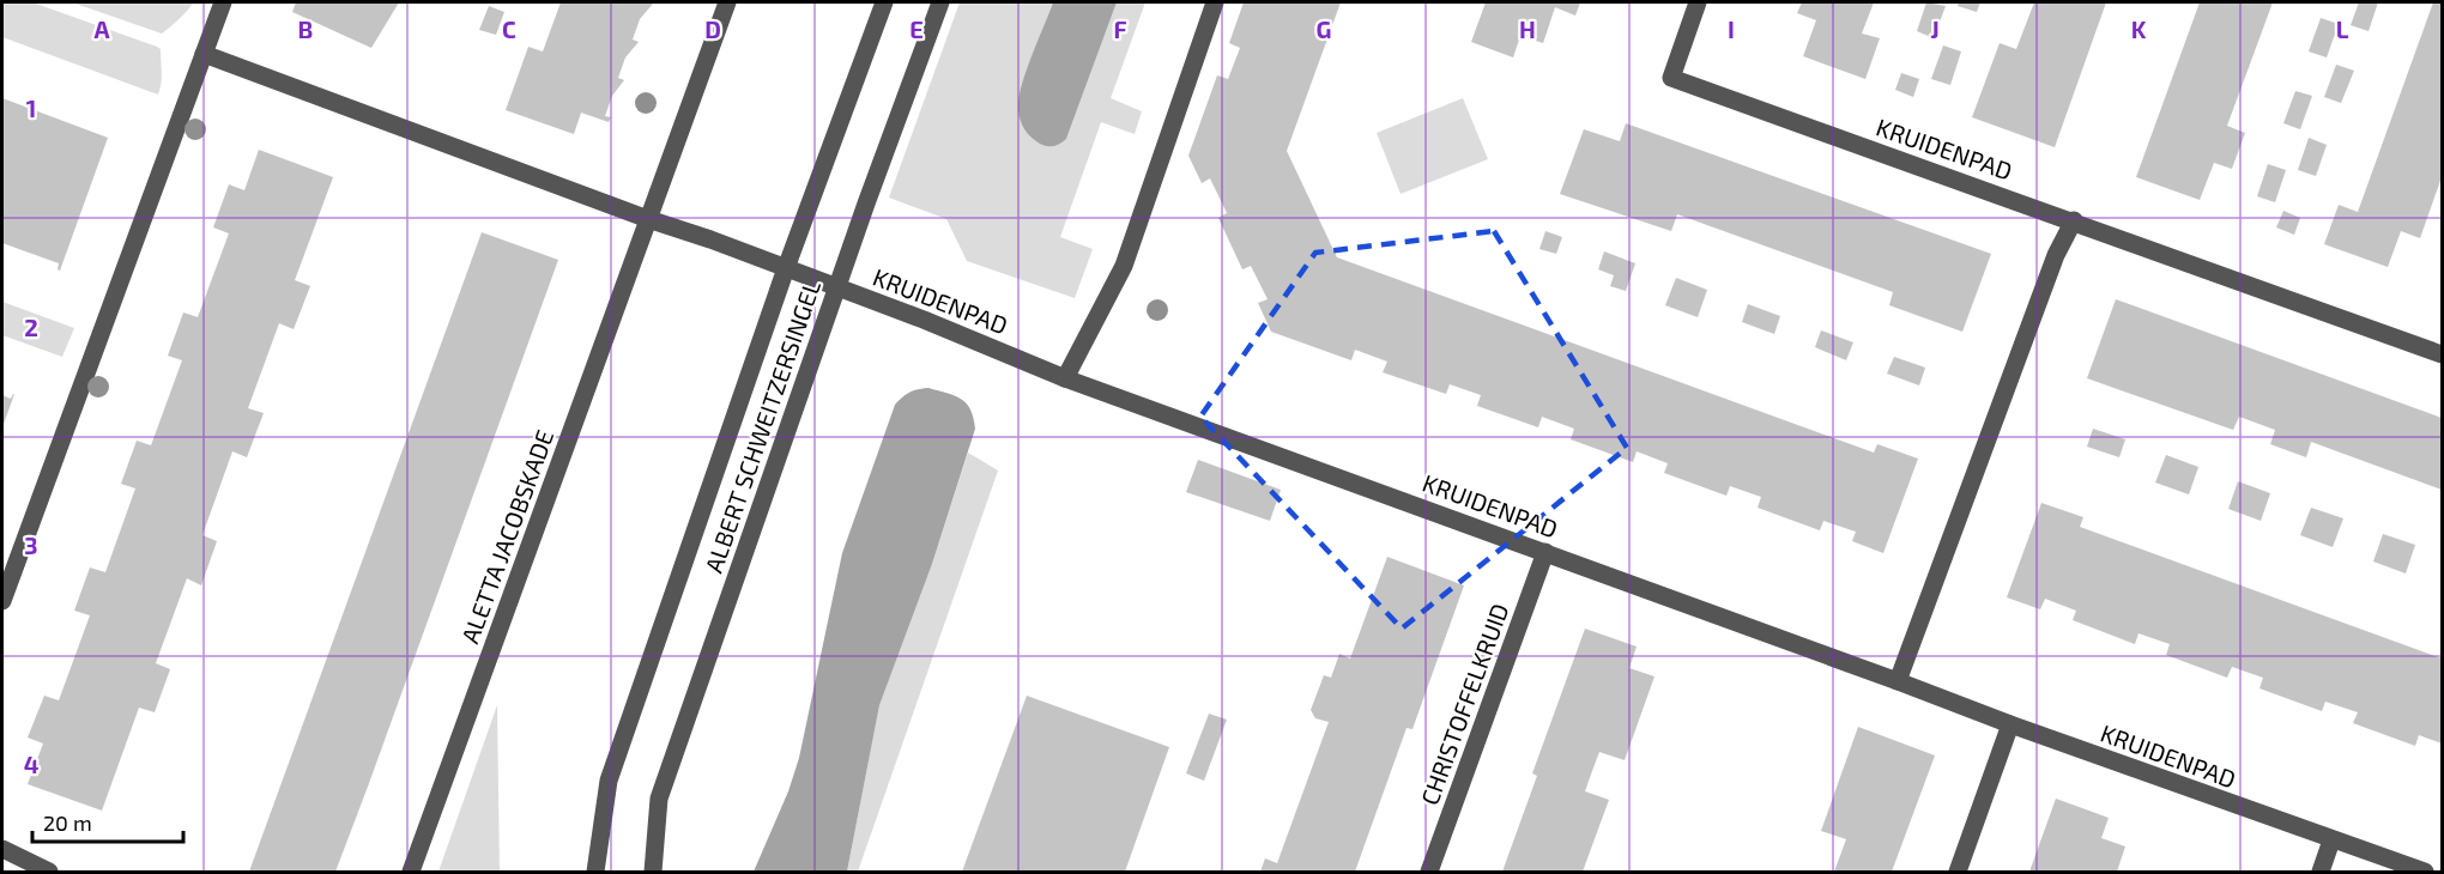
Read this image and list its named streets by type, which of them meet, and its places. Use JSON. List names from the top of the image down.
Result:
{
  "streets": {
    "street": [
      "KRUIDENPAD",
      "ALBERT SCHWEITZERSINGEL",
      "ALETTA JACOBSKADE",
      "CHRISTOFFELKRUID"
    ]
  },
  "crossings": [
    ["KRUIDENPAD", "ALBERT SCHWEITZERSINGEL"],
    ["KRUIDENPAD", "CHRISTOFFELKRUID"]
  ],
  "scale_bar": "20 m",
  "grid": {
    "columns": [
      "A",
      "B",
      "C",
      "D",
      "E",
      "F",
      "G",
      "H",
      "I",
      "J",
      "K",
      "L"
    ],
    "rows": [
      "1",
      "2",
      "3",
      "4"
    ]
  }
}
